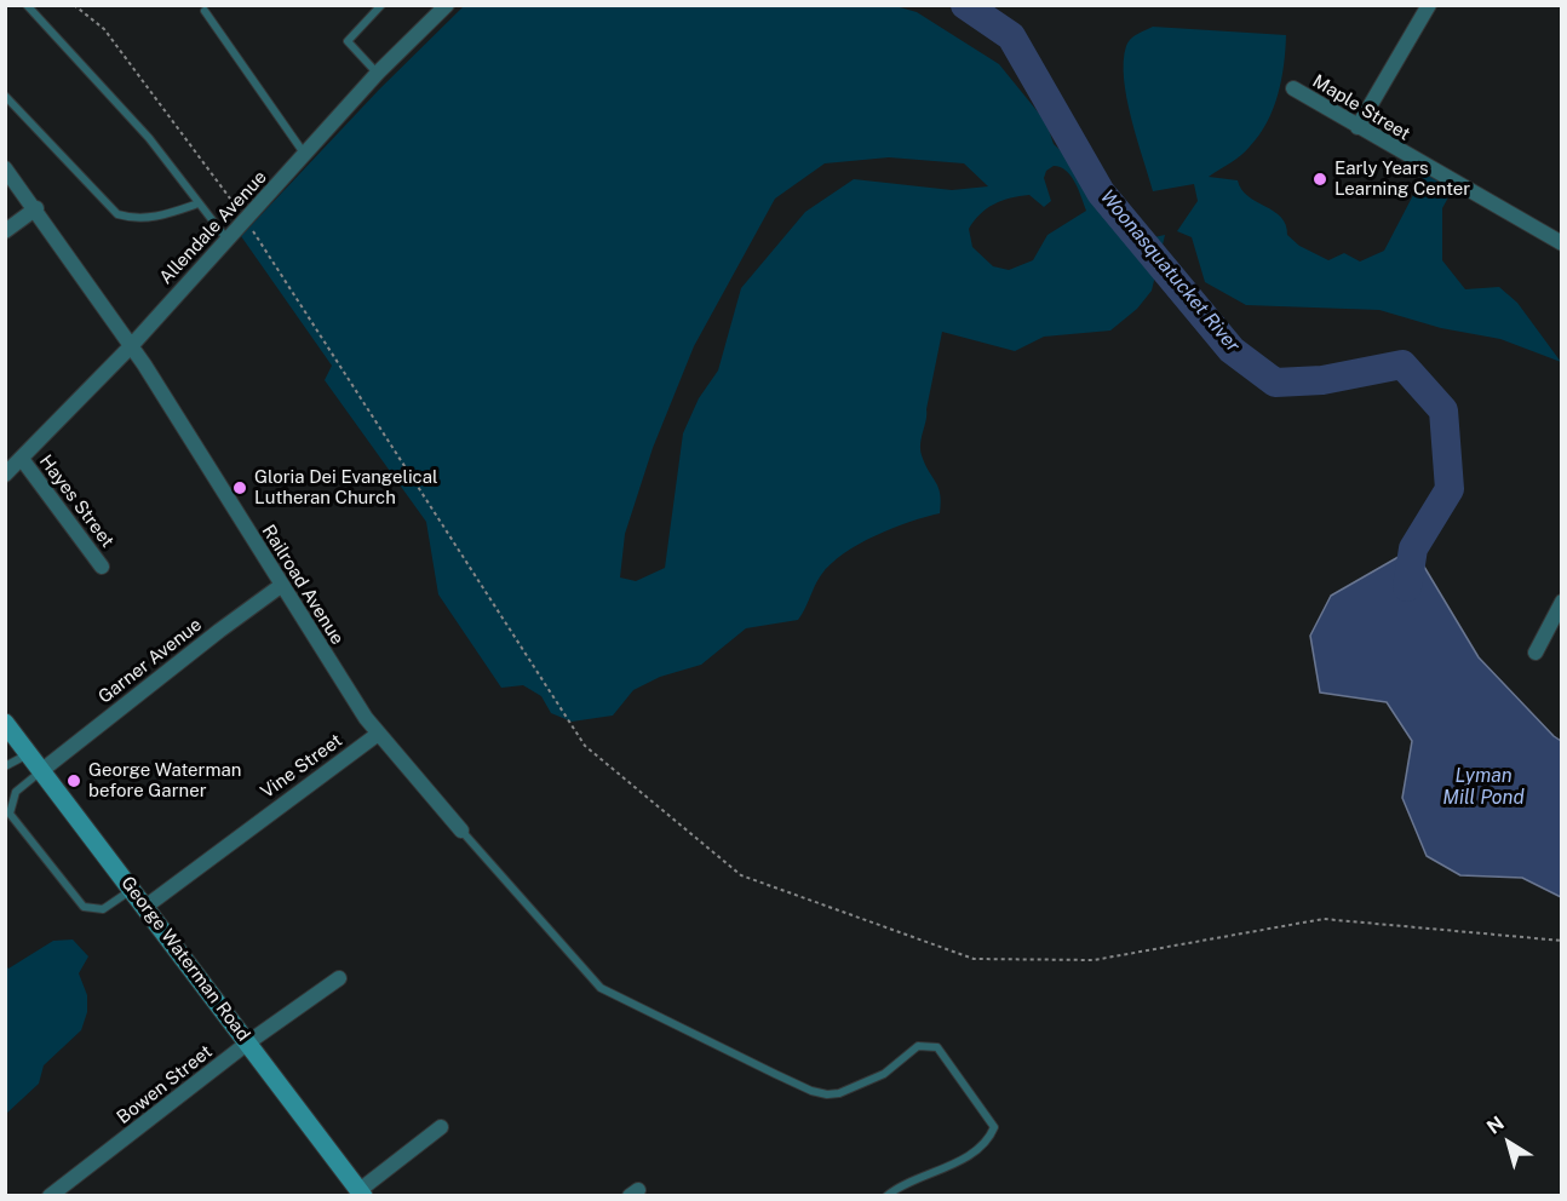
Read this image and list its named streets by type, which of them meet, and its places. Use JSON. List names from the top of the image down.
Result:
{
  "streets": {
    "main road": ["George Waterman Road"],
    "street": [
      "Maple Street",
      "Allendale Avenue",
      "Hayes Street",
      "Railroad Avenue",
      "Garner Avenue",
      "Vine Street",
      "Bowen Street"
    ]
  },
  "crossings": [
    ["Allendale Avenue", "Hayes Street"],
    ["Allendale Avenue", "Railroad Avenue"],
    ["Railroad Avenue", "Garner Avenue"],
    ["Railroad Avenue", "Vine Street"],
    ["Garner Avenue", "George Waterman Road"],
    ["Vine Street", "George Waterman Road"],
    ["George Waterman Road", "Bowen Street"]
  ],
  "water": ["Woonasquatucket River", "Lyman Mill Pond"],
  "places": ["Early Years Learning Center", "Gloria Dei Evangelical Lutheran Church", "George Waterman before Garner"],
  "north": "top left"
}
